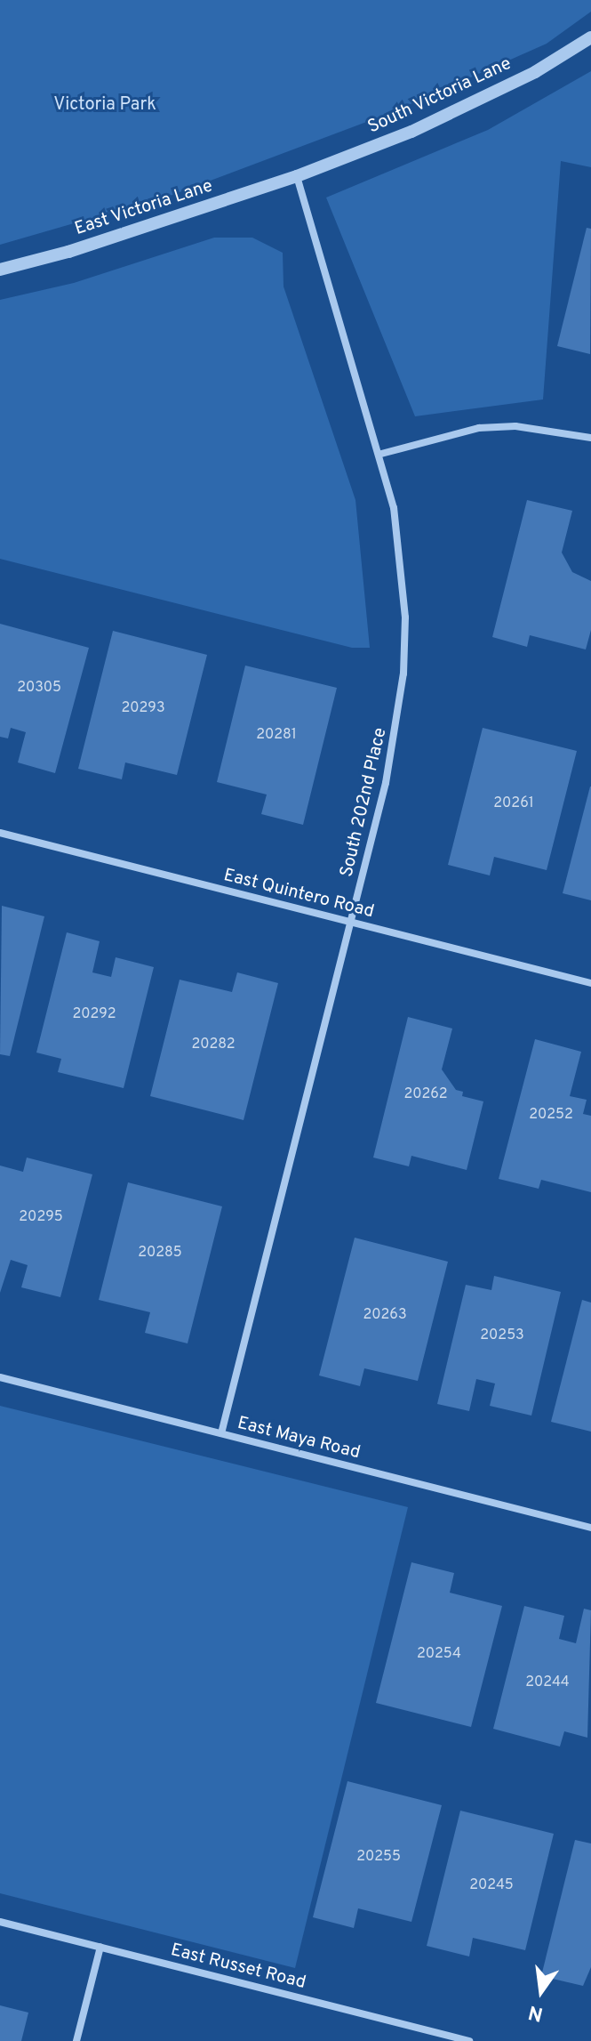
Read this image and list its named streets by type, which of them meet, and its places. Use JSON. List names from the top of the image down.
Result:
{
  "streets": {
    "street": [
      "South Victoria Lane",
      "East Victoria Lane",
      "South 202nd Place",
      "East Quintero Road",
      "East Maya Road",
      "East Russet Road"
    ]
  },
  "crossings": [
    ["South Victoria Lane", "East Victoria Lane"],
    ["South Victoria Lane", "South 202nd Place"],
    ["East Victoria Lane", "South 202nd Place"],
    ["South 202nd Place", "East Quintero Road"],
    ["South 202nd Place", "East Maya Road"]
  ],
  "parks": ["Victoria Park"],
  "house_numbers": [
    "20305",
    "20293",
    "20281",
    "20261",
    "20292",
    "20282",
    "20262",
    "20252",
    "20295",
    "20285",
    "20263",
    "20253",
    "20254",
    "20244",
    "20255",
    "20245"
  ],
  "north": "bottom"
}
